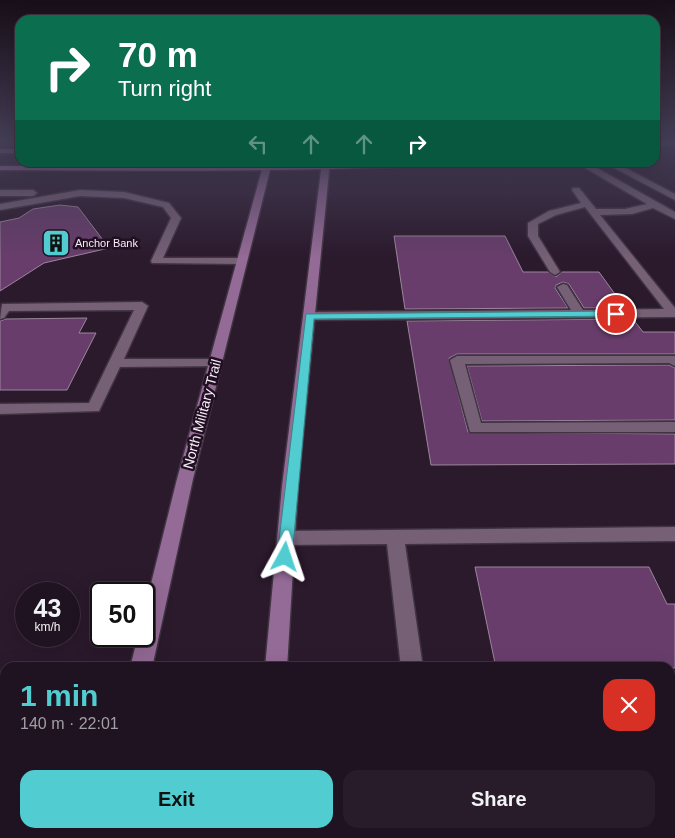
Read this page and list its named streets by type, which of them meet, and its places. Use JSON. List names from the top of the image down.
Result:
{
  "streets": {
    "main road": ["North Military Trail"]
  },
  "places": {
    "building": ["Anchor Bank"]
  },
  "page": {
    "turn": ["70 m", "Turn right"],
    "speed": "43 km/h",
    "limit": "50",
    "heading": ["1 min", "140 m · 22:01"],
    "buttons": ["Exit", "Share"]
  }
}
